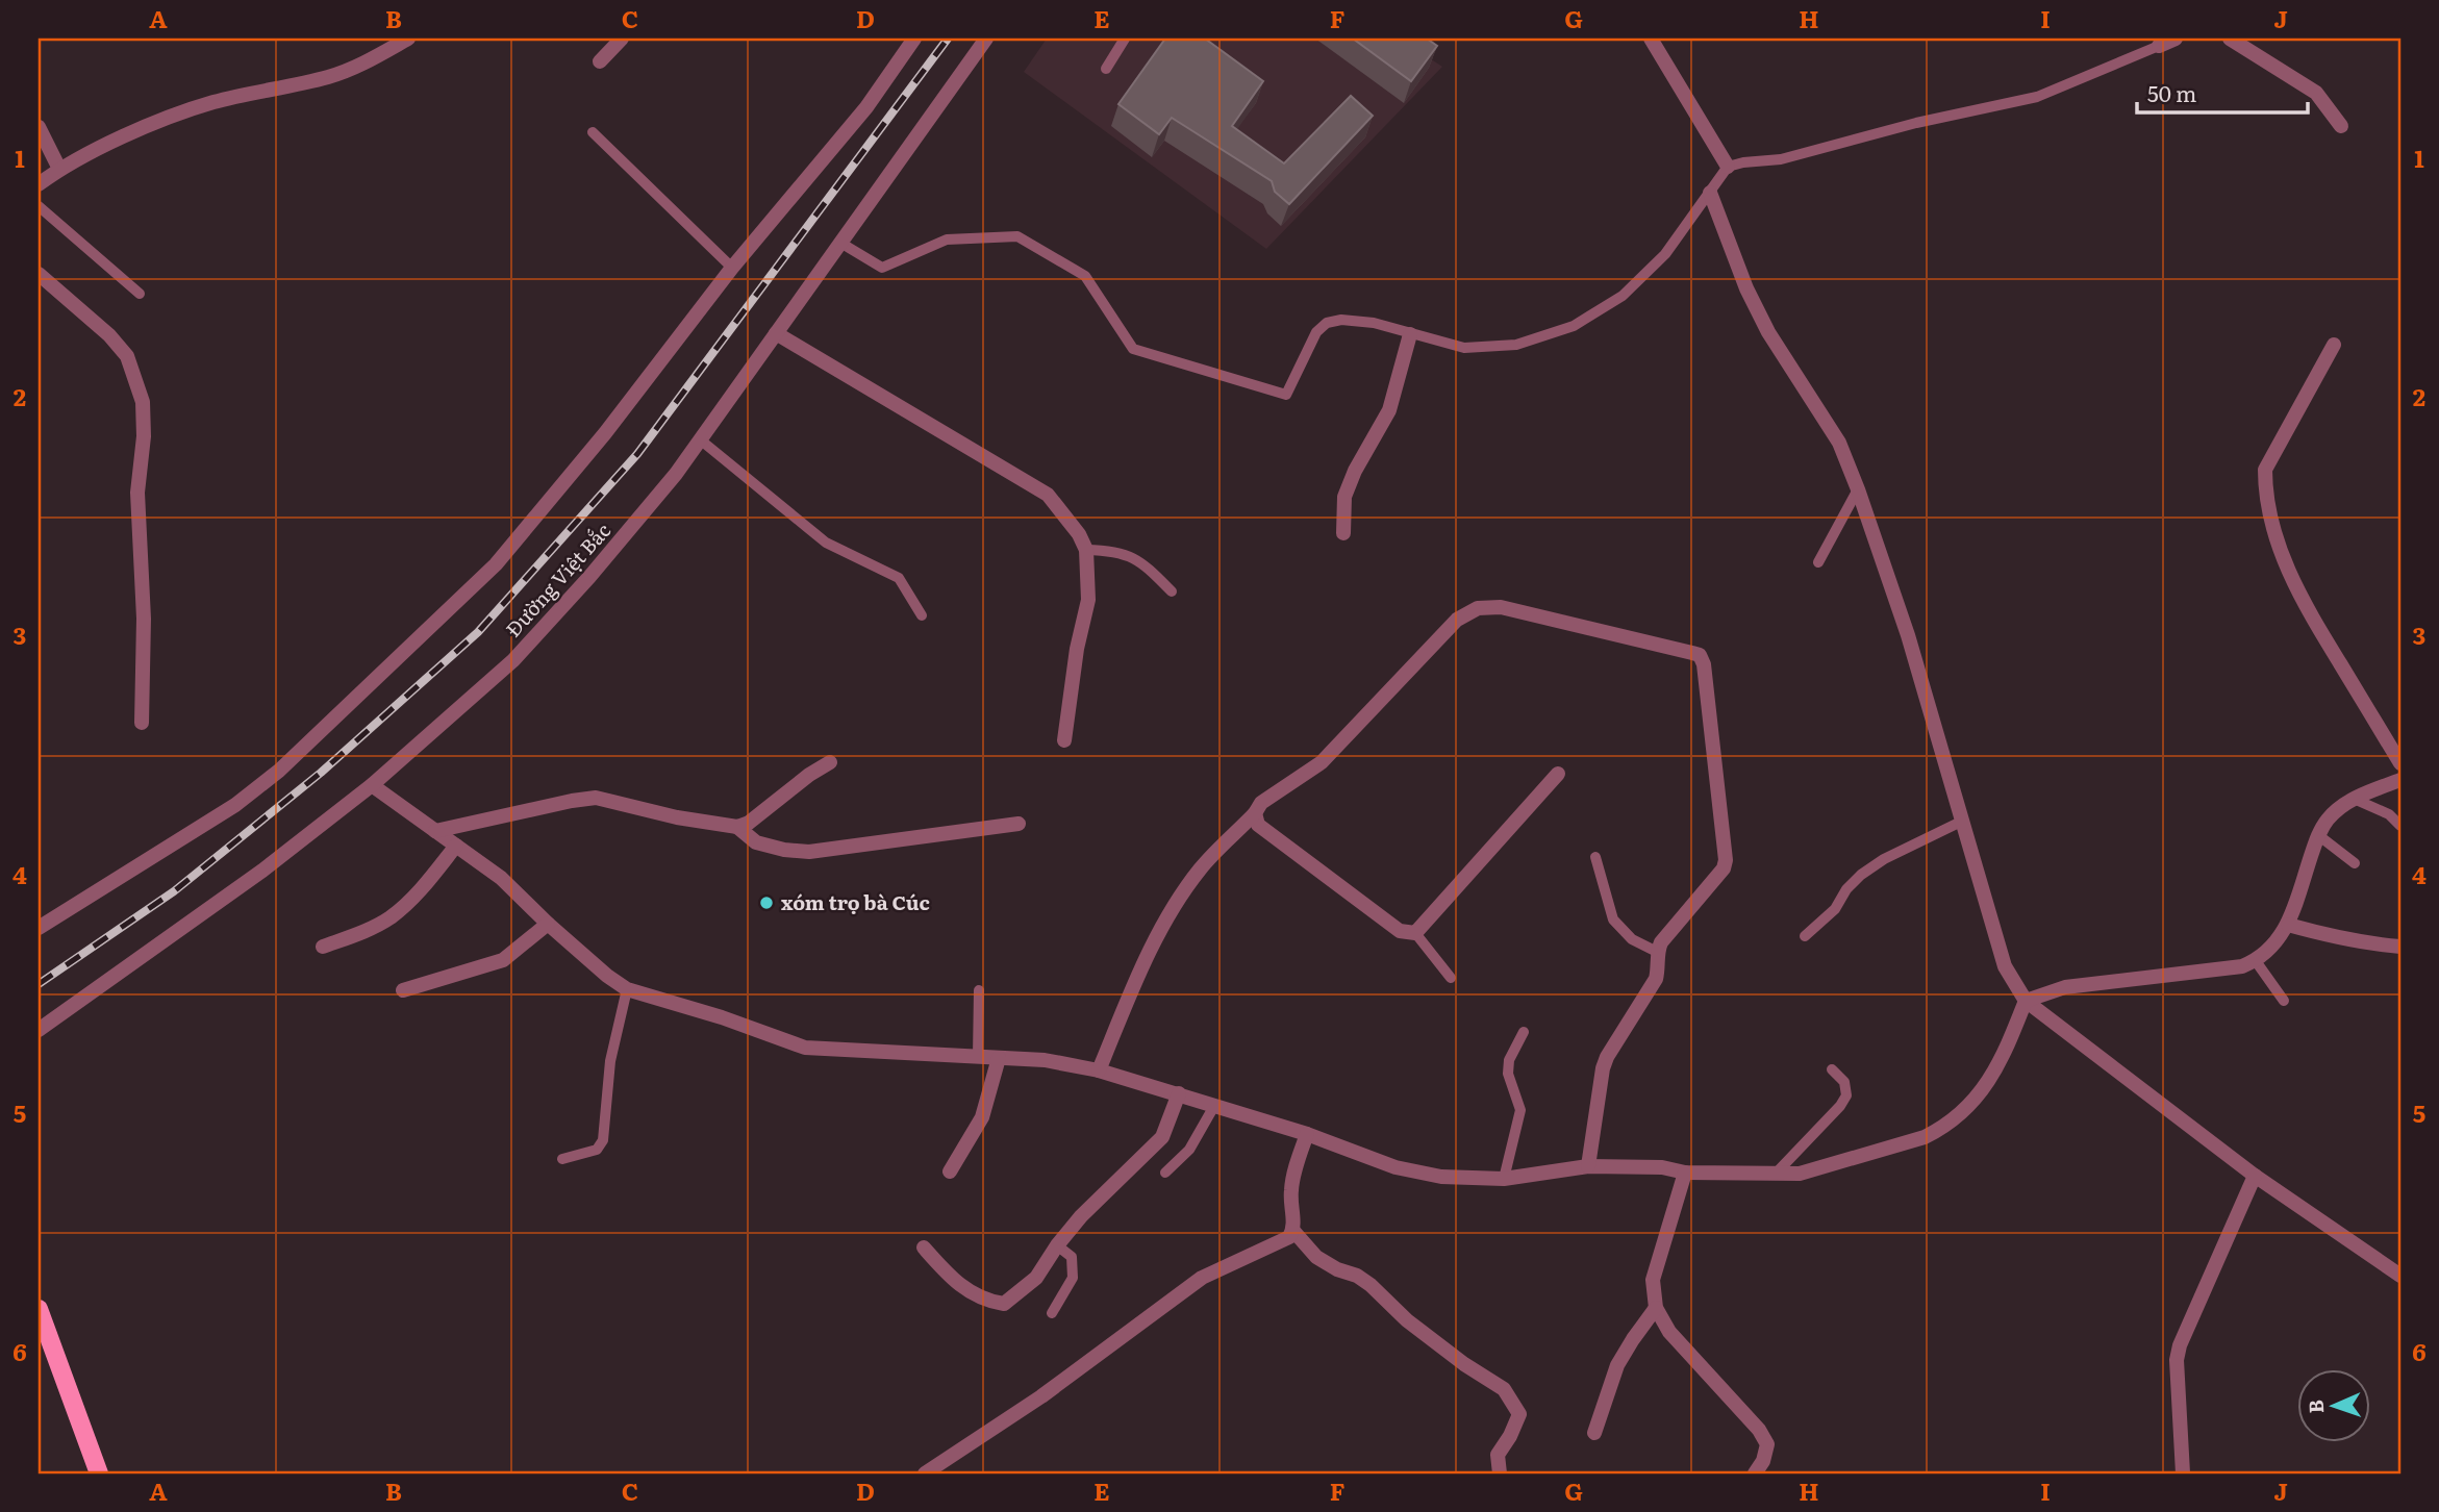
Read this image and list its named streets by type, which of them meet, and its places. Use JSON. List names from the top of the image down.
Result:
{
  "streets": {
    "street": ["Đường Việt Bắc"]
  },
  "places": ["xóm trọ bà Cúc"],
  "scale_bar": "50 m",
  "north": "left",
  "grid": {
    "columns": [
      "A",
      "B",
      "C",
      "D",
      "E",
      "F",
      "G",
      "H",
      "I",
      "J"
    ],
    "rows": [
      "1",
      "2",
      "3",
      "4",
      "5",
      "6"
    ]
  }
}
